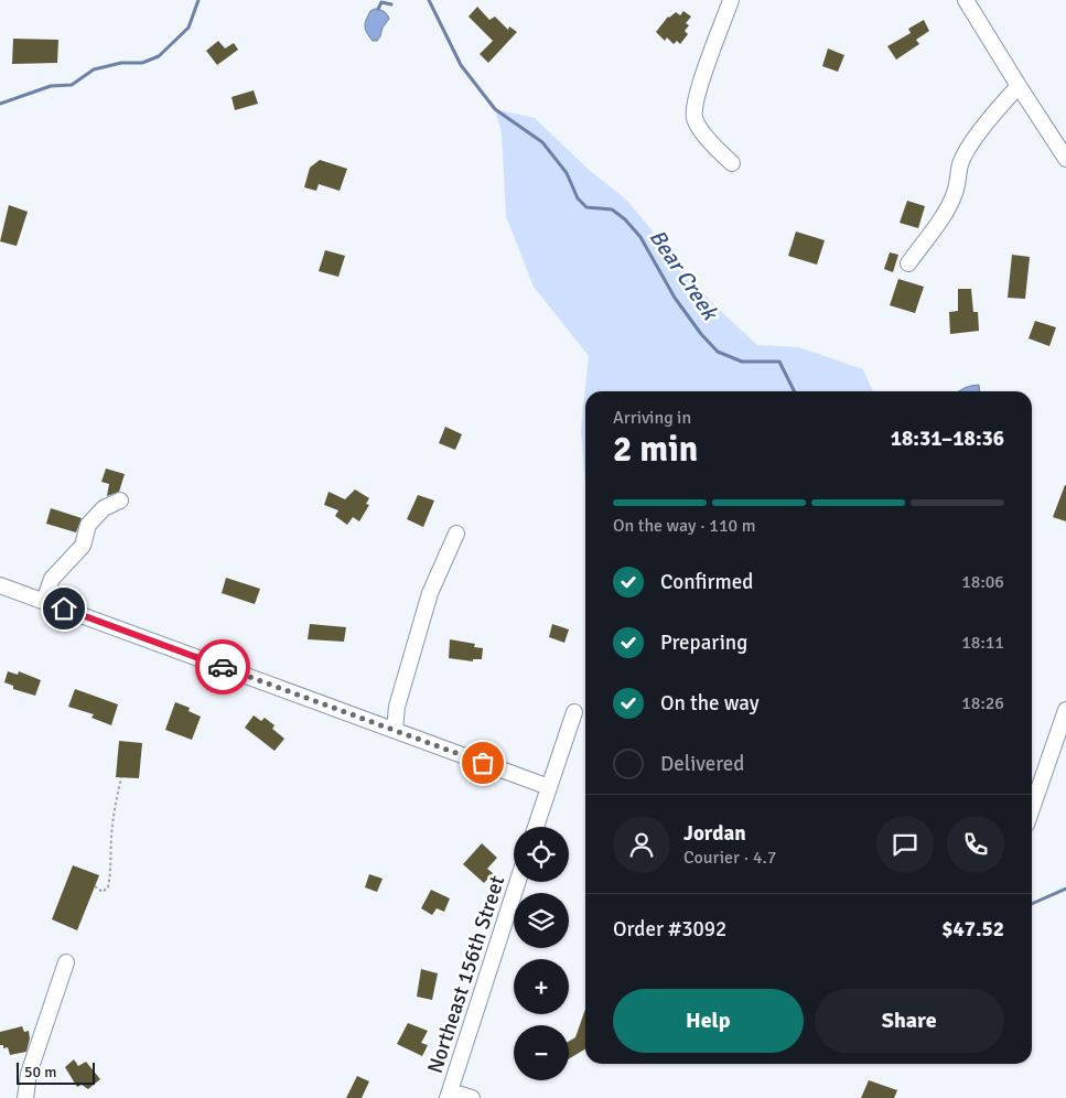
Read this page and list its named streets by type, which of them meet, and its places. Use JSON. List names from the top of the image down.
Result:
{
  "streets": {
    "street": ["Northeast 156th Street"]
  },
  "water": ["Bear Creek"],
  "scale_bar": "50 m",
  "page": {
    "heading": ["2 min", "Arriving in", "18:31–18:36"],
    "panel": [
      "Jordan",
      "Courier · 4.7",
      "Order #3092",
      "$47.52"
    ],
    "bar": "On the way · 110 m",
    "list": [
      ["Confirmed", "18:06"],
      ["Preparing", "18:11"],
      ["On the way", "18:26"],
      "Delivered"
    ],
    "map_buttons": ["+", "−"],
    "buttons": ["Help", "Share"],
    "scale": "50 m"
  }
}
